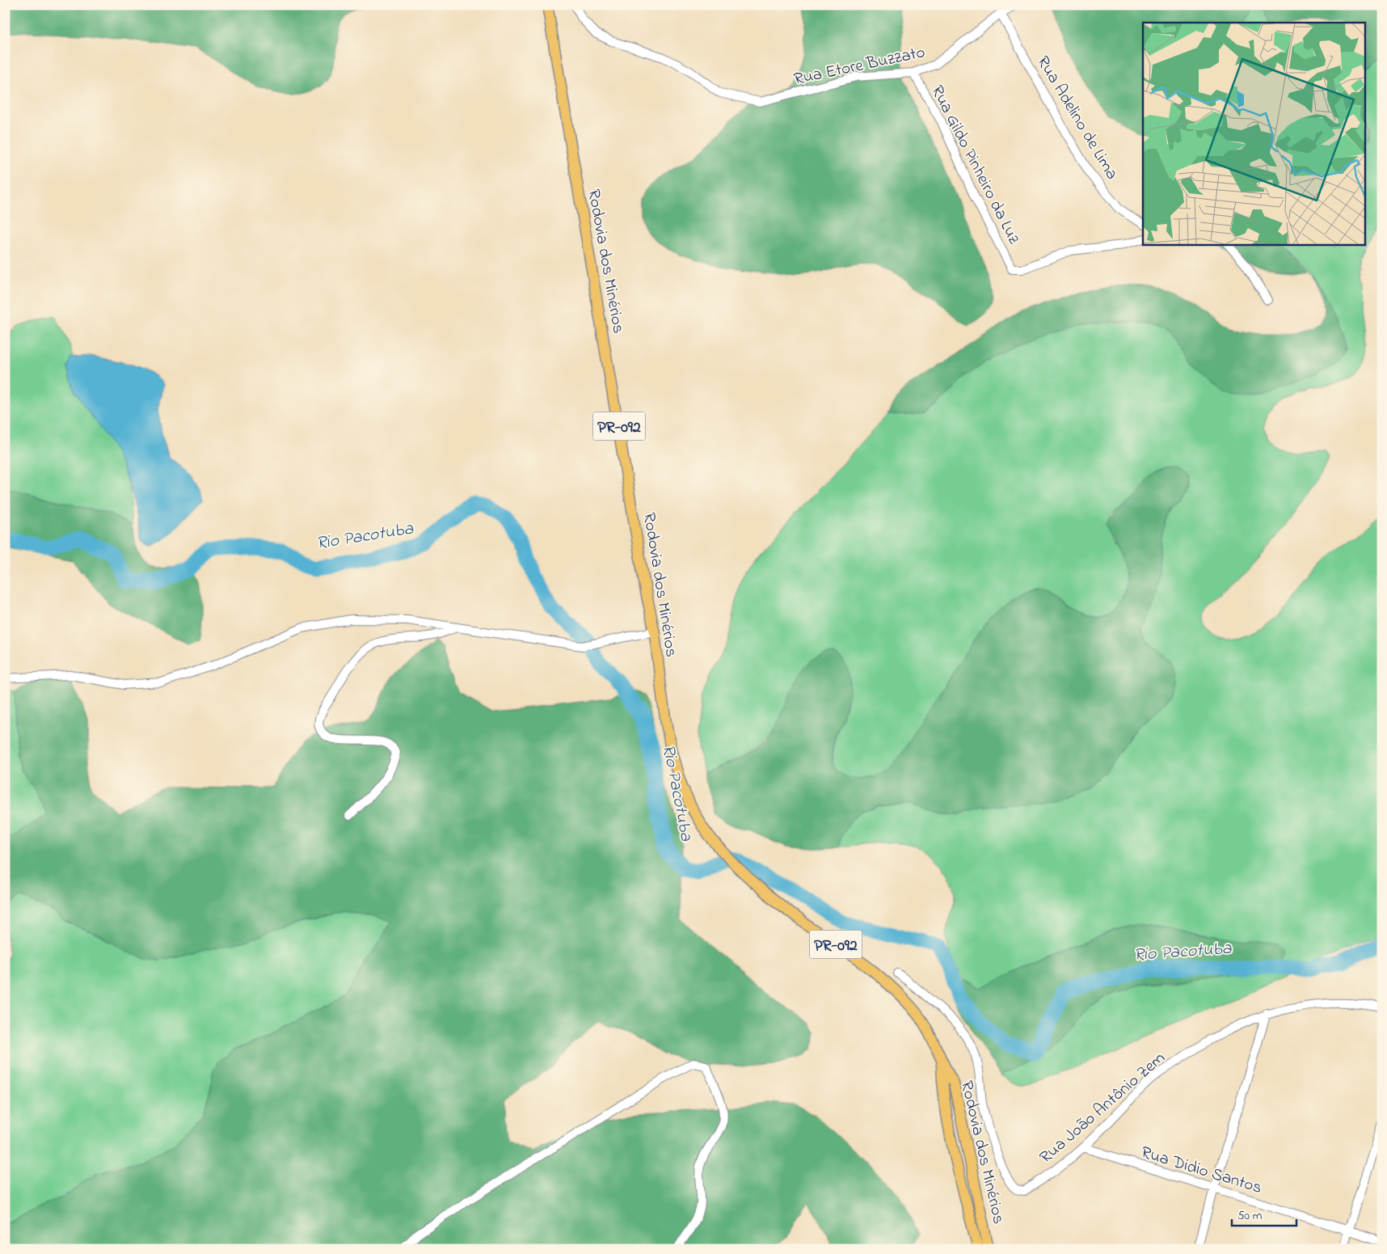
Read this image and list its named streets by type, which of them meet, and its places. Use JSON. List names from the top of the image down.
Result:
{
  "streets": {
    "main road": ["Rodovia dos Minérios", "PR-092"],
    "street": [
      "Rua Etore Buzzato",
      "Rua Adelino de Lima",
      "Rua Gildo Pinheiro da Luz",
      "Rua João Antônio Zem",
      "Rua Didio Santos"
    ]
  },
  "crossings": [
    ["Rua Etore Buzzato", "Rua Adelino de Lima"],
    ["Rua Etore Buzzato", "Rua Gildo Pinheiro da Luz"],
    ["Rua João Antônio Zem", "Rua Didio Santos"]
  ],
  "water": ["Rio Pacotuba"],
  "scale_bar": "50 m"
}
